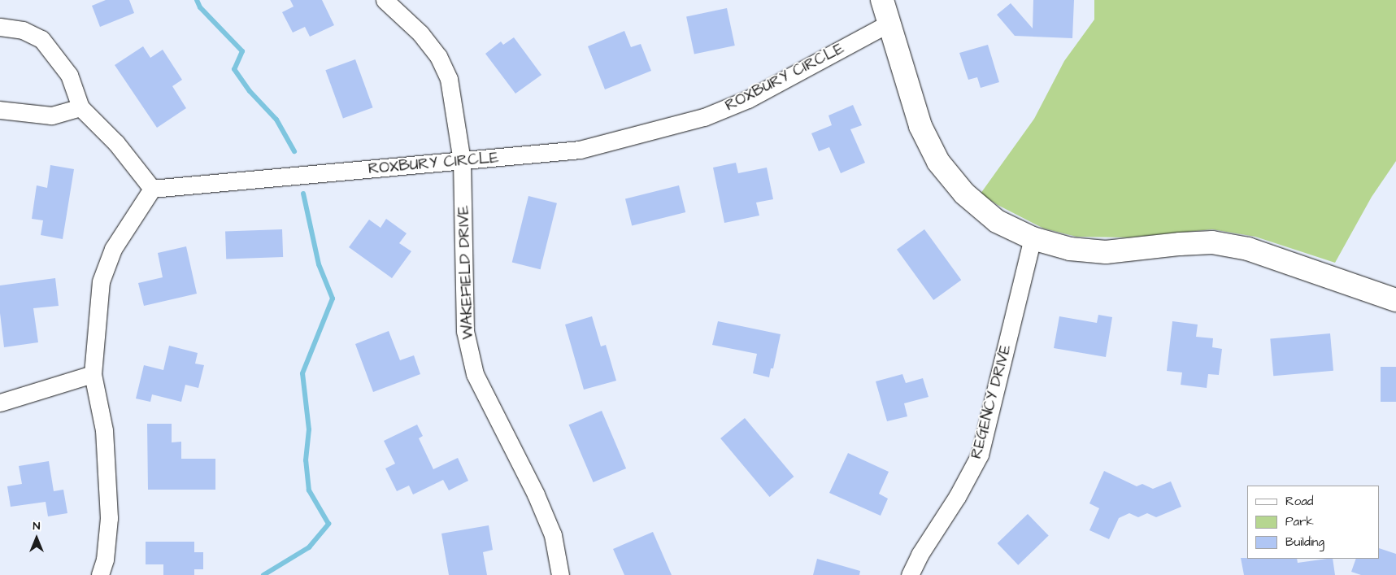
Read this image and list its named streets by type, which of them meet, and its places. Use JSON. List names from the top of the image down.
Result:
{
  "streets": {
    "street": ["ROXBURY CIRCLE", "WAKEFIELD DRIVE", "REGENCY DRIVE"]
  },
  "crossings": [
    ["ROXBURY CIRCLE", "WAKEFIELD DRIVE"]
  ],
  "legend": ["Road", "Park", "Building"],
  "north": "top"
}
